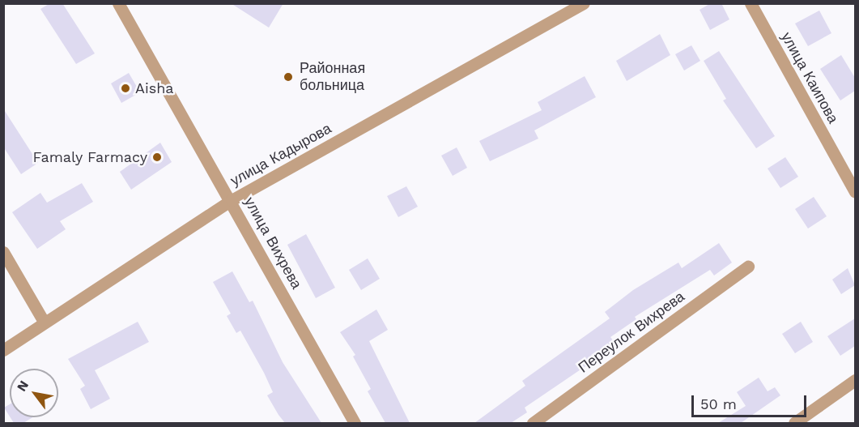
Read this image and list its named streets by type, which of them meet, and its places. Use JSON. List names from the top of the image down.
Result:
{
  "streets": {
    "street": [
      "улица Каипова",
      "улица Кадырова",
      "улица Вихрева",
      "Переулок Вихрева"
    ]
  },
  "crossings": [
    ["улица Кадырова", "улица Вихрева"]
  ],
  "places": ["Районная больница", "Aisha", "Famaly Farmacy"],
  "scale_bar": "50 m",
  "north": "top left"
}
